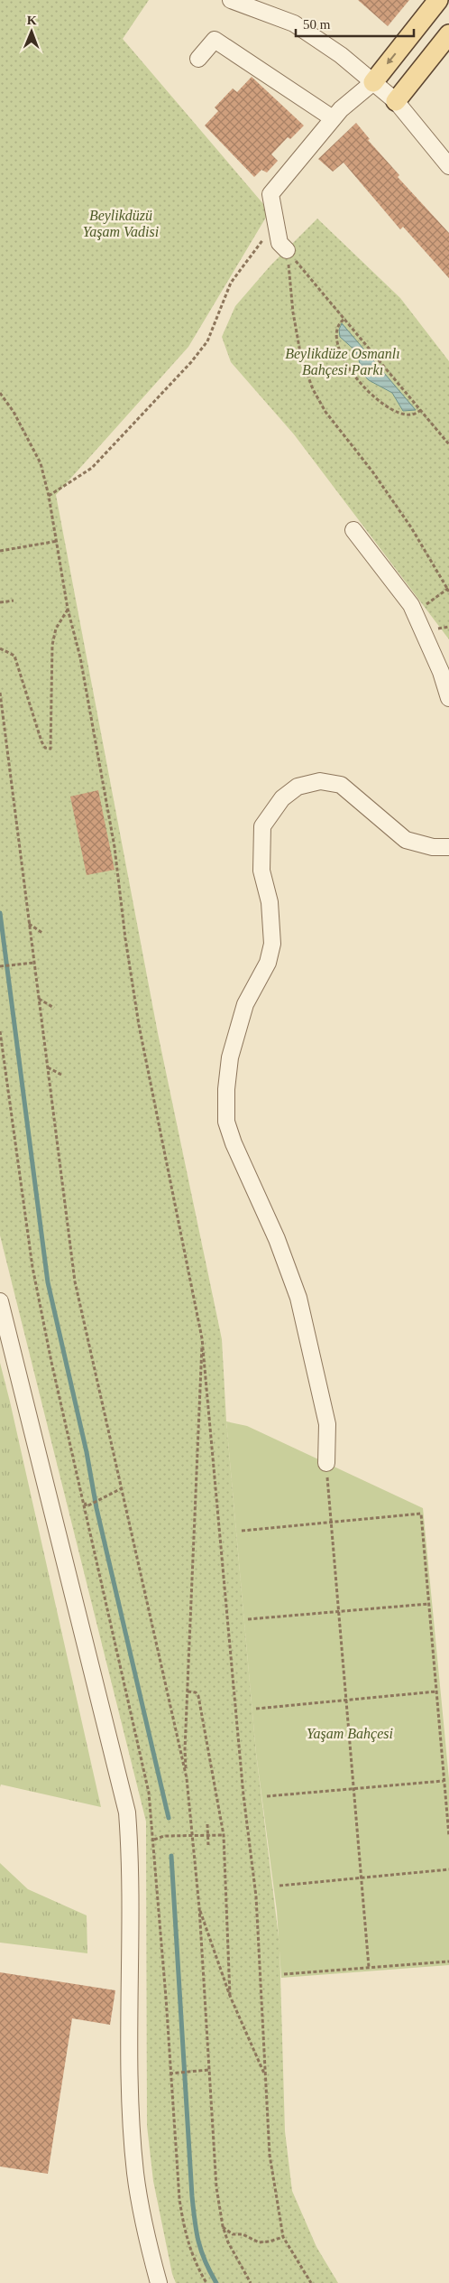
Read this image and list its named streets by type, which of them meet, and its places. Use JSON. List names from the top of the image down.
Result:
{
  "parks": ["Beylikdüzü Yaşam Vadisi", "Beylikdüze Osmanlı Bahçesi Parkı", "Yaşam Bahçesi"],
  "scale_bar": "50 m",
  "north": "top"
}
